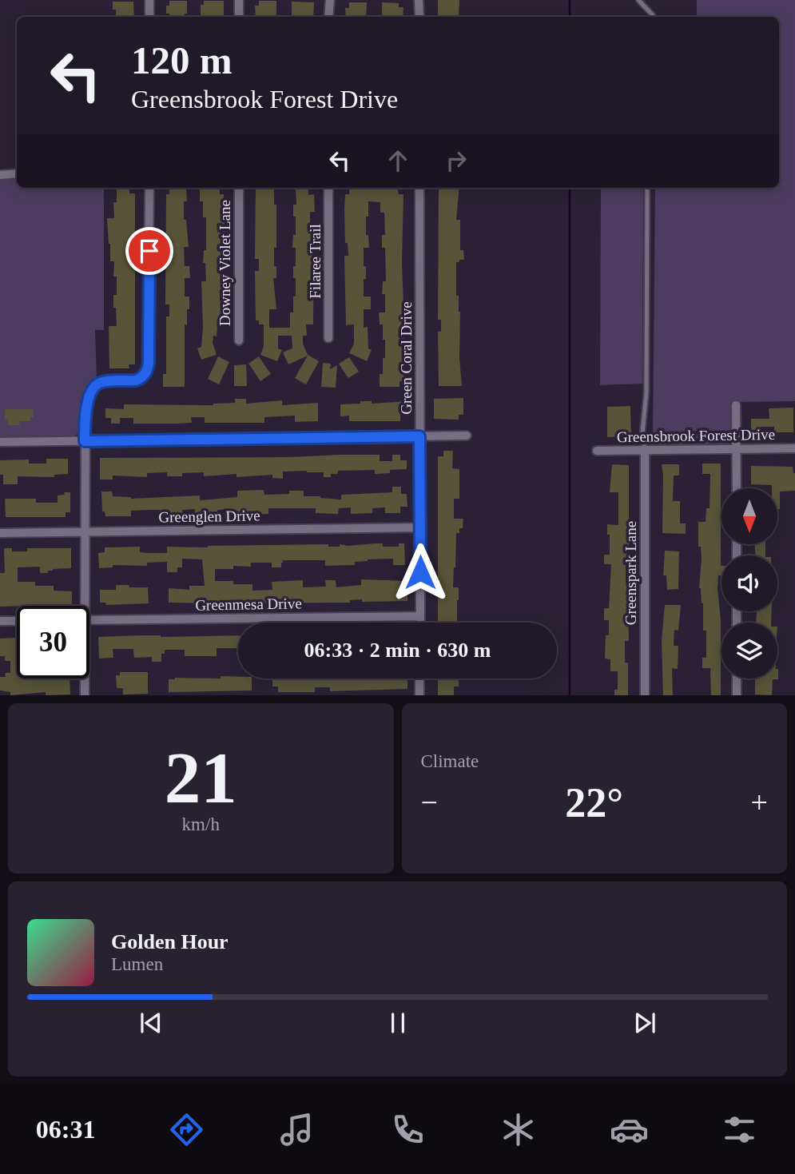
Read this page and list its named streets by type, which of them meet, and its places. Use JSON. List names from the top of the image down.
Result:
{
  "streets": {
    "street": [
      "Filaree Trail",
      "Downey Violet Lane",
      "Green Coral Drive",
      "Greensbrook Forest Drive",
      "Greenglen Drive",
      "Greenspark Lane",
      "Greenmesa Drive"
    ]
  },
  "crossings": [
    ["Green Coral Drive", "Greenglen Drive"],
    ["Green Coral Drive", "Greenmesa Drive"],
    ["Greensbrook Forest Drive", "Greenspark Lane"]
  ],
  "north": "bottom",
  "page": {
    "turn": ["120 m", "Greensbrook Forest Drive"],
    "limit": "30",
    "trip": "06:33 · 2 min · 630 m",
    "tile": [
      ["21", "km/h"],
      "Climate"
    ],
    "heat": ["−", "22°", "+"],
    "song": ["Golden Hour", "Lumen"],
    "tabs": "06:31"
  }
}
